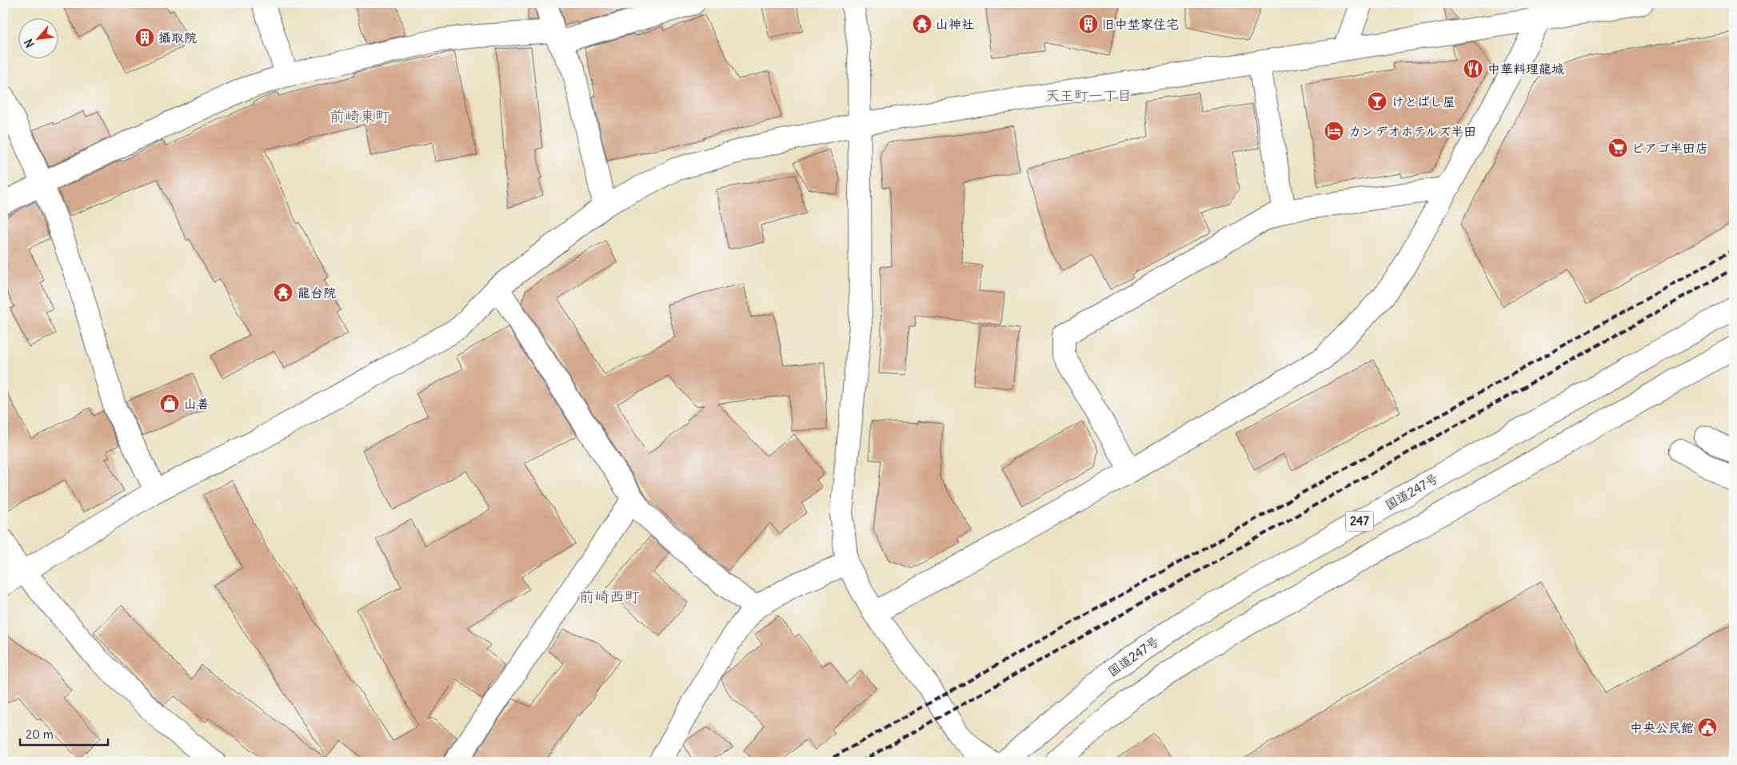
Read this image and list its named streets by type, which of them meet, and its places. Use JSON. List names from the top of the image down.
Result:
{
  "streets": {
    "main road": ["国道247号", "247"]
  },
  "districts": ["天王町一丁目", "前崎東町", "前崎西町"],
  "places": {
    "temple": ["山神社", "龍台院"],
    "building": ["旧中埜家住宅", "攝取院"],
    "restaurant": ["中華料理龍城"],
    "bar": ["けとばし屋"],
    "hotel": ["カンデオホテルズ半田"],
    "supermarket": ["ピアゴ半田店"],
    "shop": ["山善"],
    "public building": ["中央公民館"]
  },
  "scale_bar": "20 m",
  "north": "bottom left"
}
